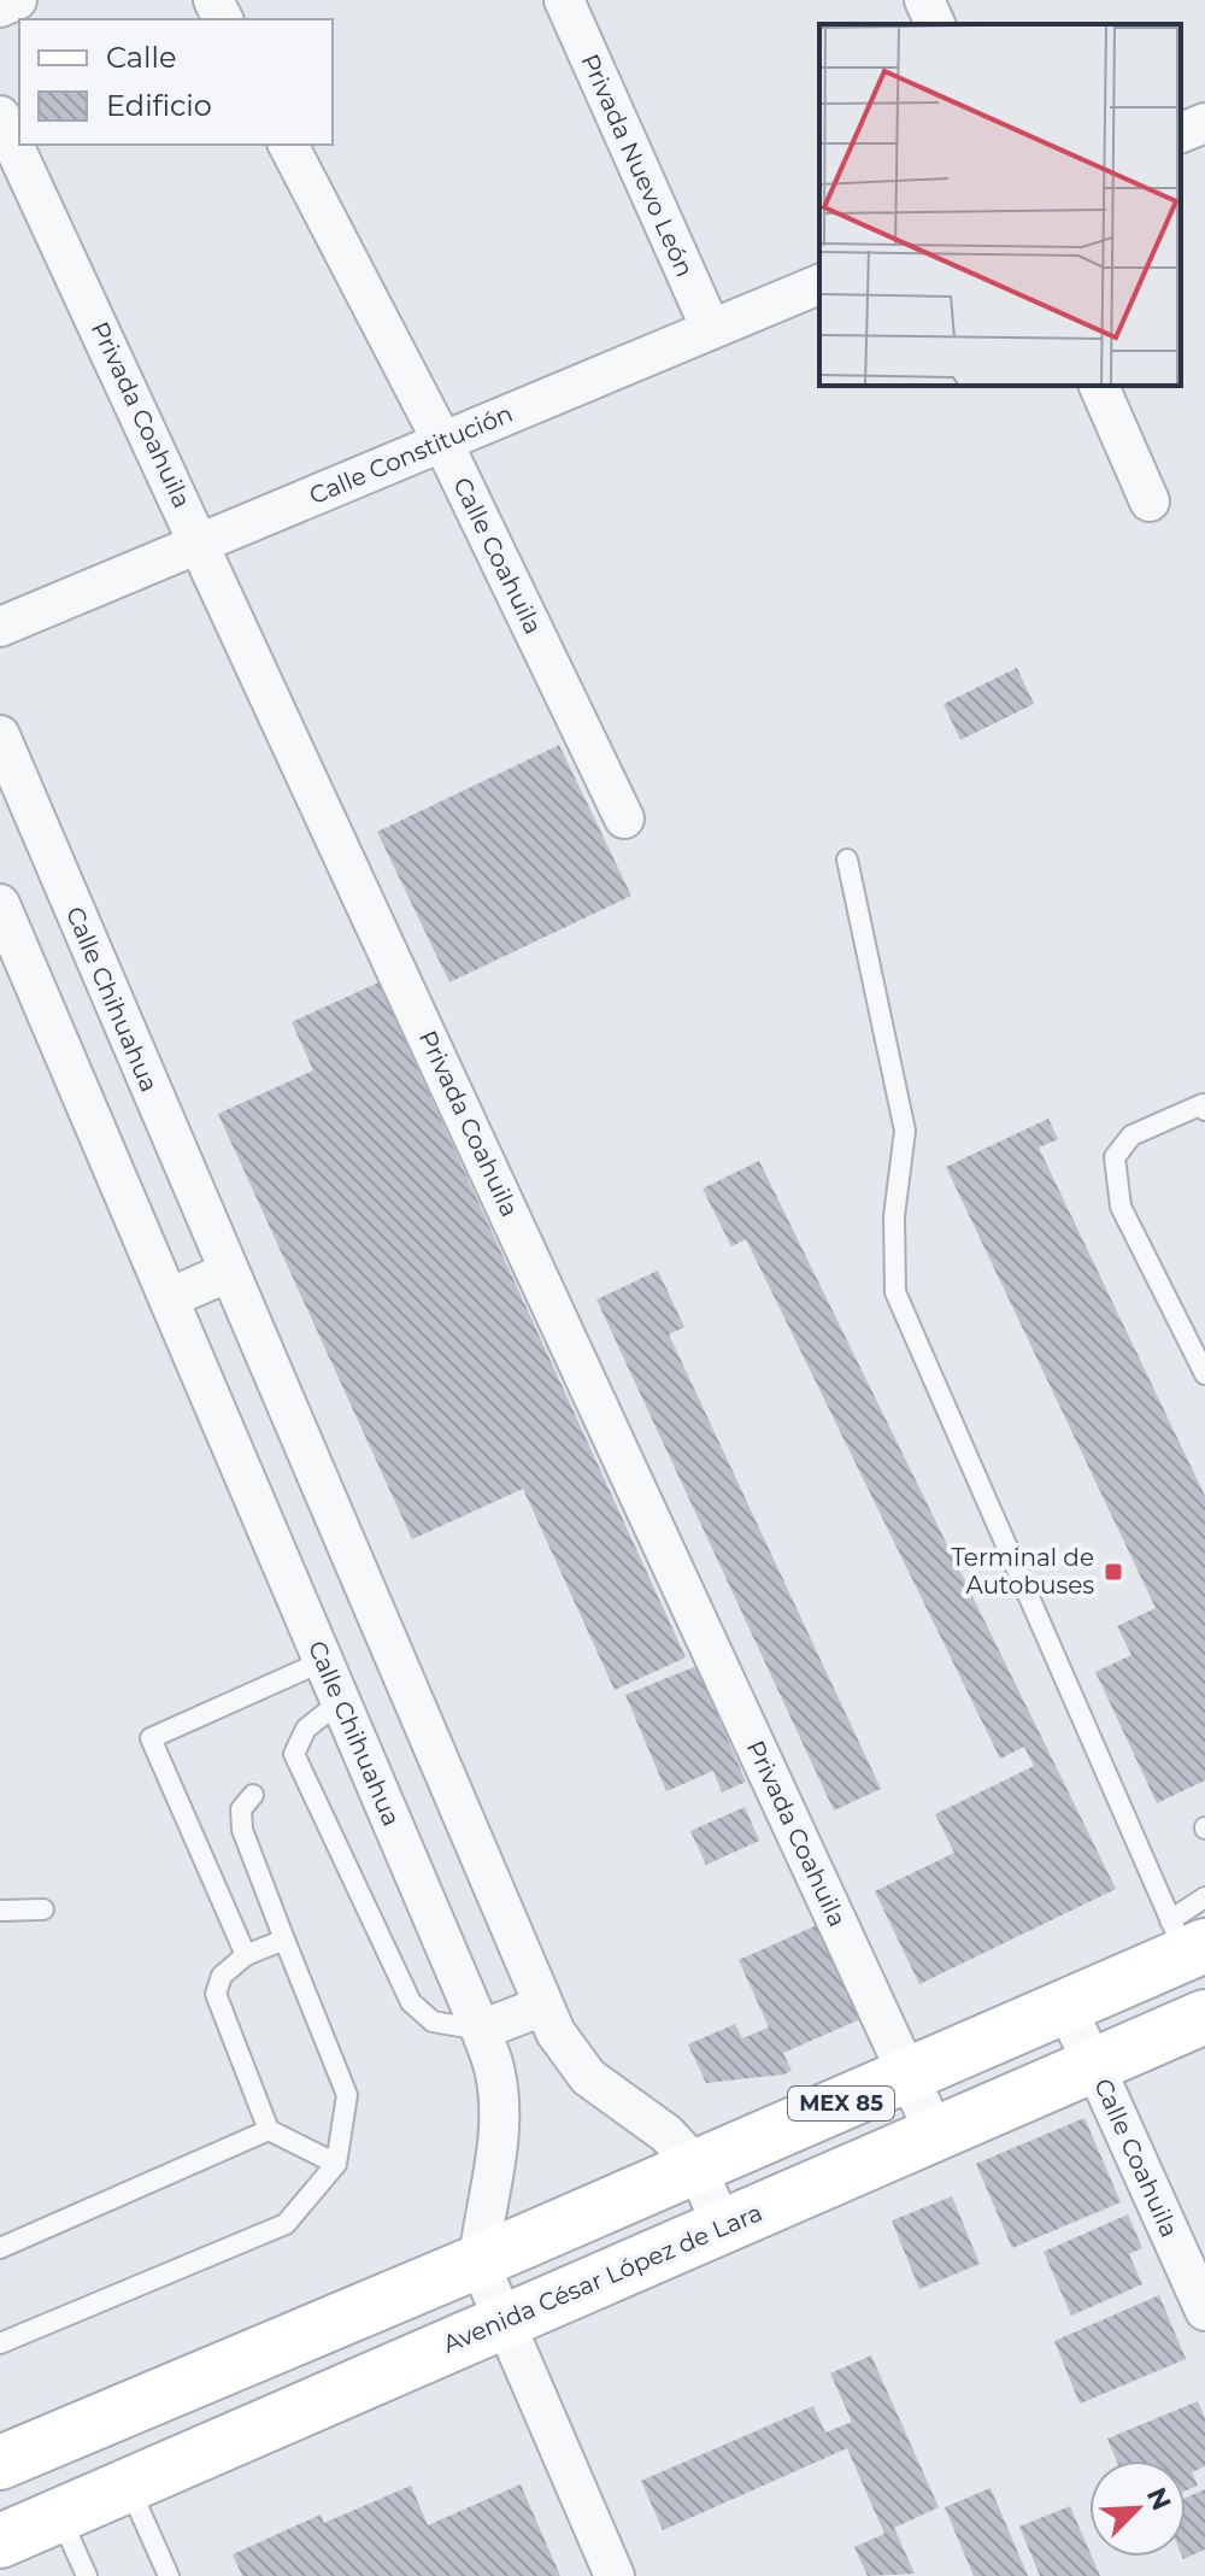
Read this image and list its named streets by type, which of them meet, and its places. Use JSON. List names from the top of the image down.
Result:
{
  "streets": {
    "main road": ["MEX 85", "Avenida César López de Lara"],
    "street": [
      "Privada Nuevo León",
      "Privada Coahuila",
      "Calle Constitución",
      "Calle Coahuila",
      "Calle Chihuahua"
    ]
  },
  "crossings": [
    ["Privada Nuevo León", "Calle Constitución"],
    ["Privada Coahuila", "Calle Constitución"],
    ["Privada Coahuila", "MEX 85"],
    ["Privada Coahuila", "Avenida César López de Lara"],
    ["Calle Constitución", "Calle Coahuila"],
    ["Calle Coahuila", "MEX 85"],
    ["Calle Coahuila", "Avenida César López de Lara"],
    ["Calle Chihuahua", "MEX 85"],
    ["Calle Chihuahua", "Avenida César López de Lara"]
  ],
  "places": {
    "transit": ["Terminal de Autobuses"]
  },
  "legend": ["Calle", "Edificio"],
  "north": "top right"
}
